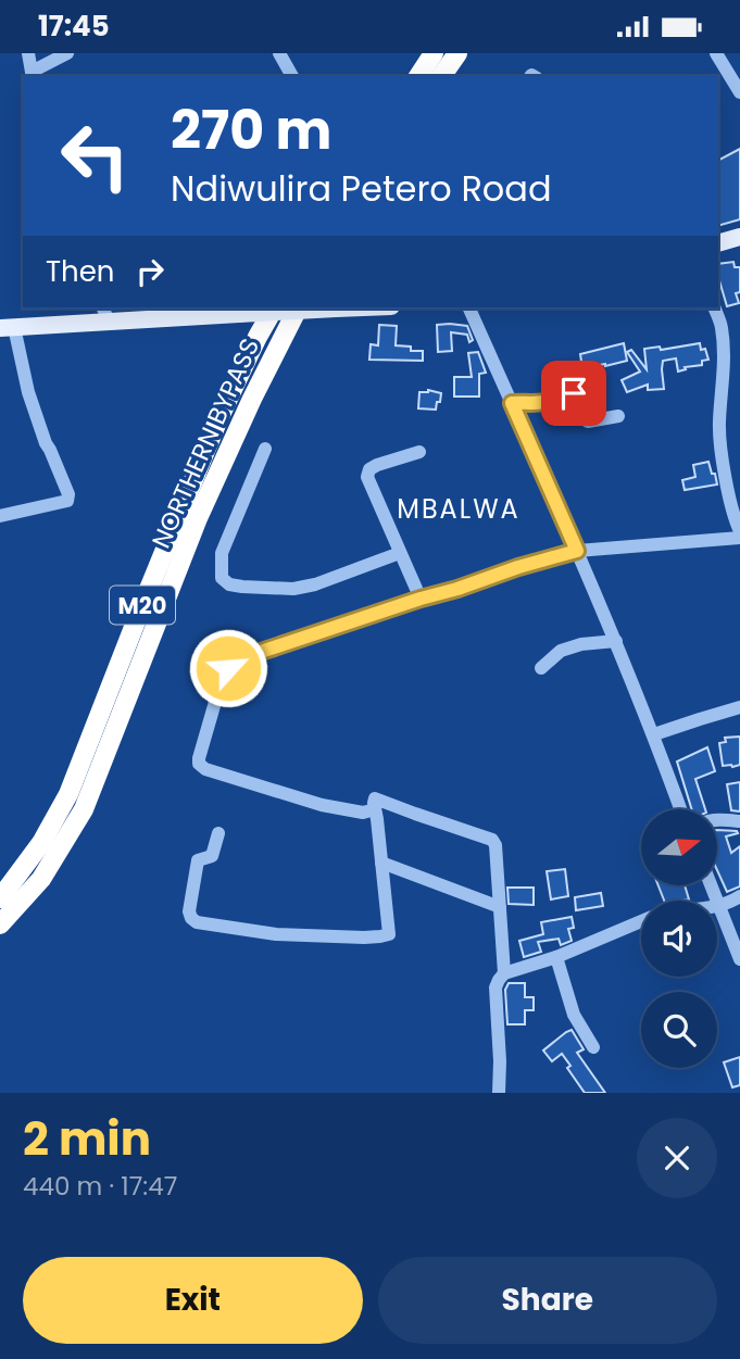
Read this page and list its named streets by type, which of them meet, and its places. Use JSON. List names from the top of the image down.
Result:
{
  "streets": {
    "highway": ["NORTHERN BYPASS", "M20"]
  },
  "districts": ["MBALWA"],
  "north": "right",
  "page": {
    "status": "17:45",
    "turn": ["270 m", "Ndiwulira Petero Road"],
    "then": "Then",
    "heading": ["2 min", "440 m · 17:47"],
    "buttons": ["Exit", "Share"]
  }
}
